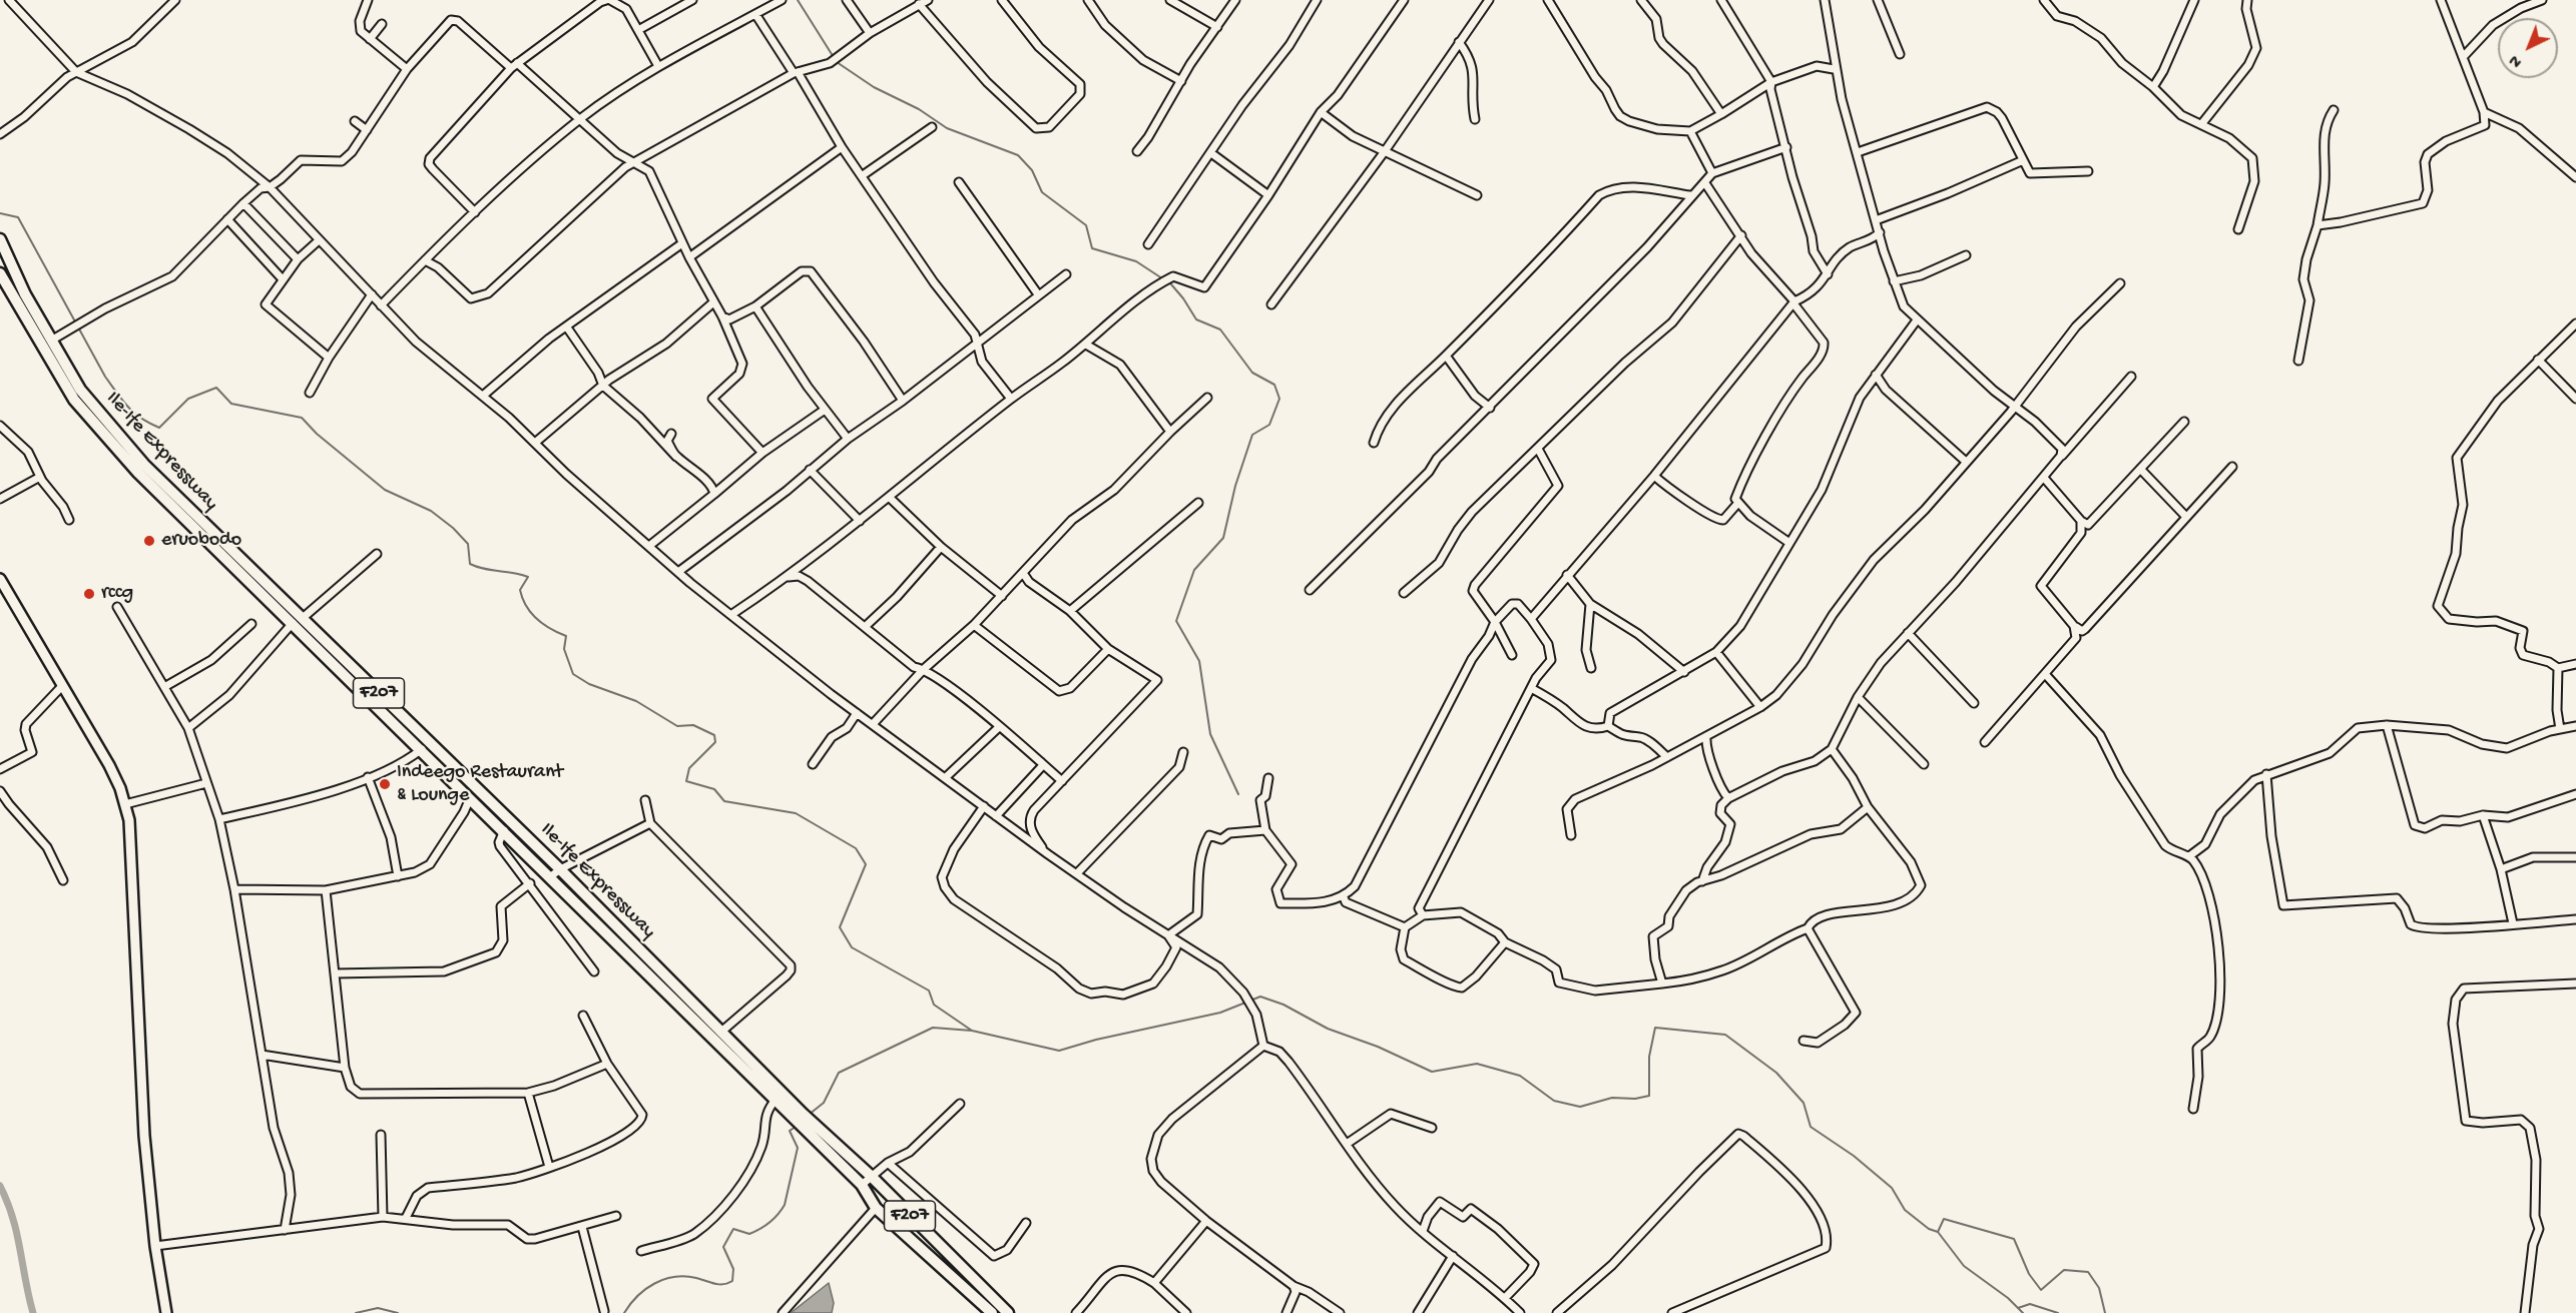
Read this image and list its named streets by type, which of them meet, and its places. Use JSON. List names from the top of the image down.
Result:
{
  "streets": {
    "main road": ["Ile-Ife Expressway", "F207"]
  },
  "places": ["eruobodo", "rccg", "Indeego Restaurant & Lounge"],
  "north": "bottom left"
}
